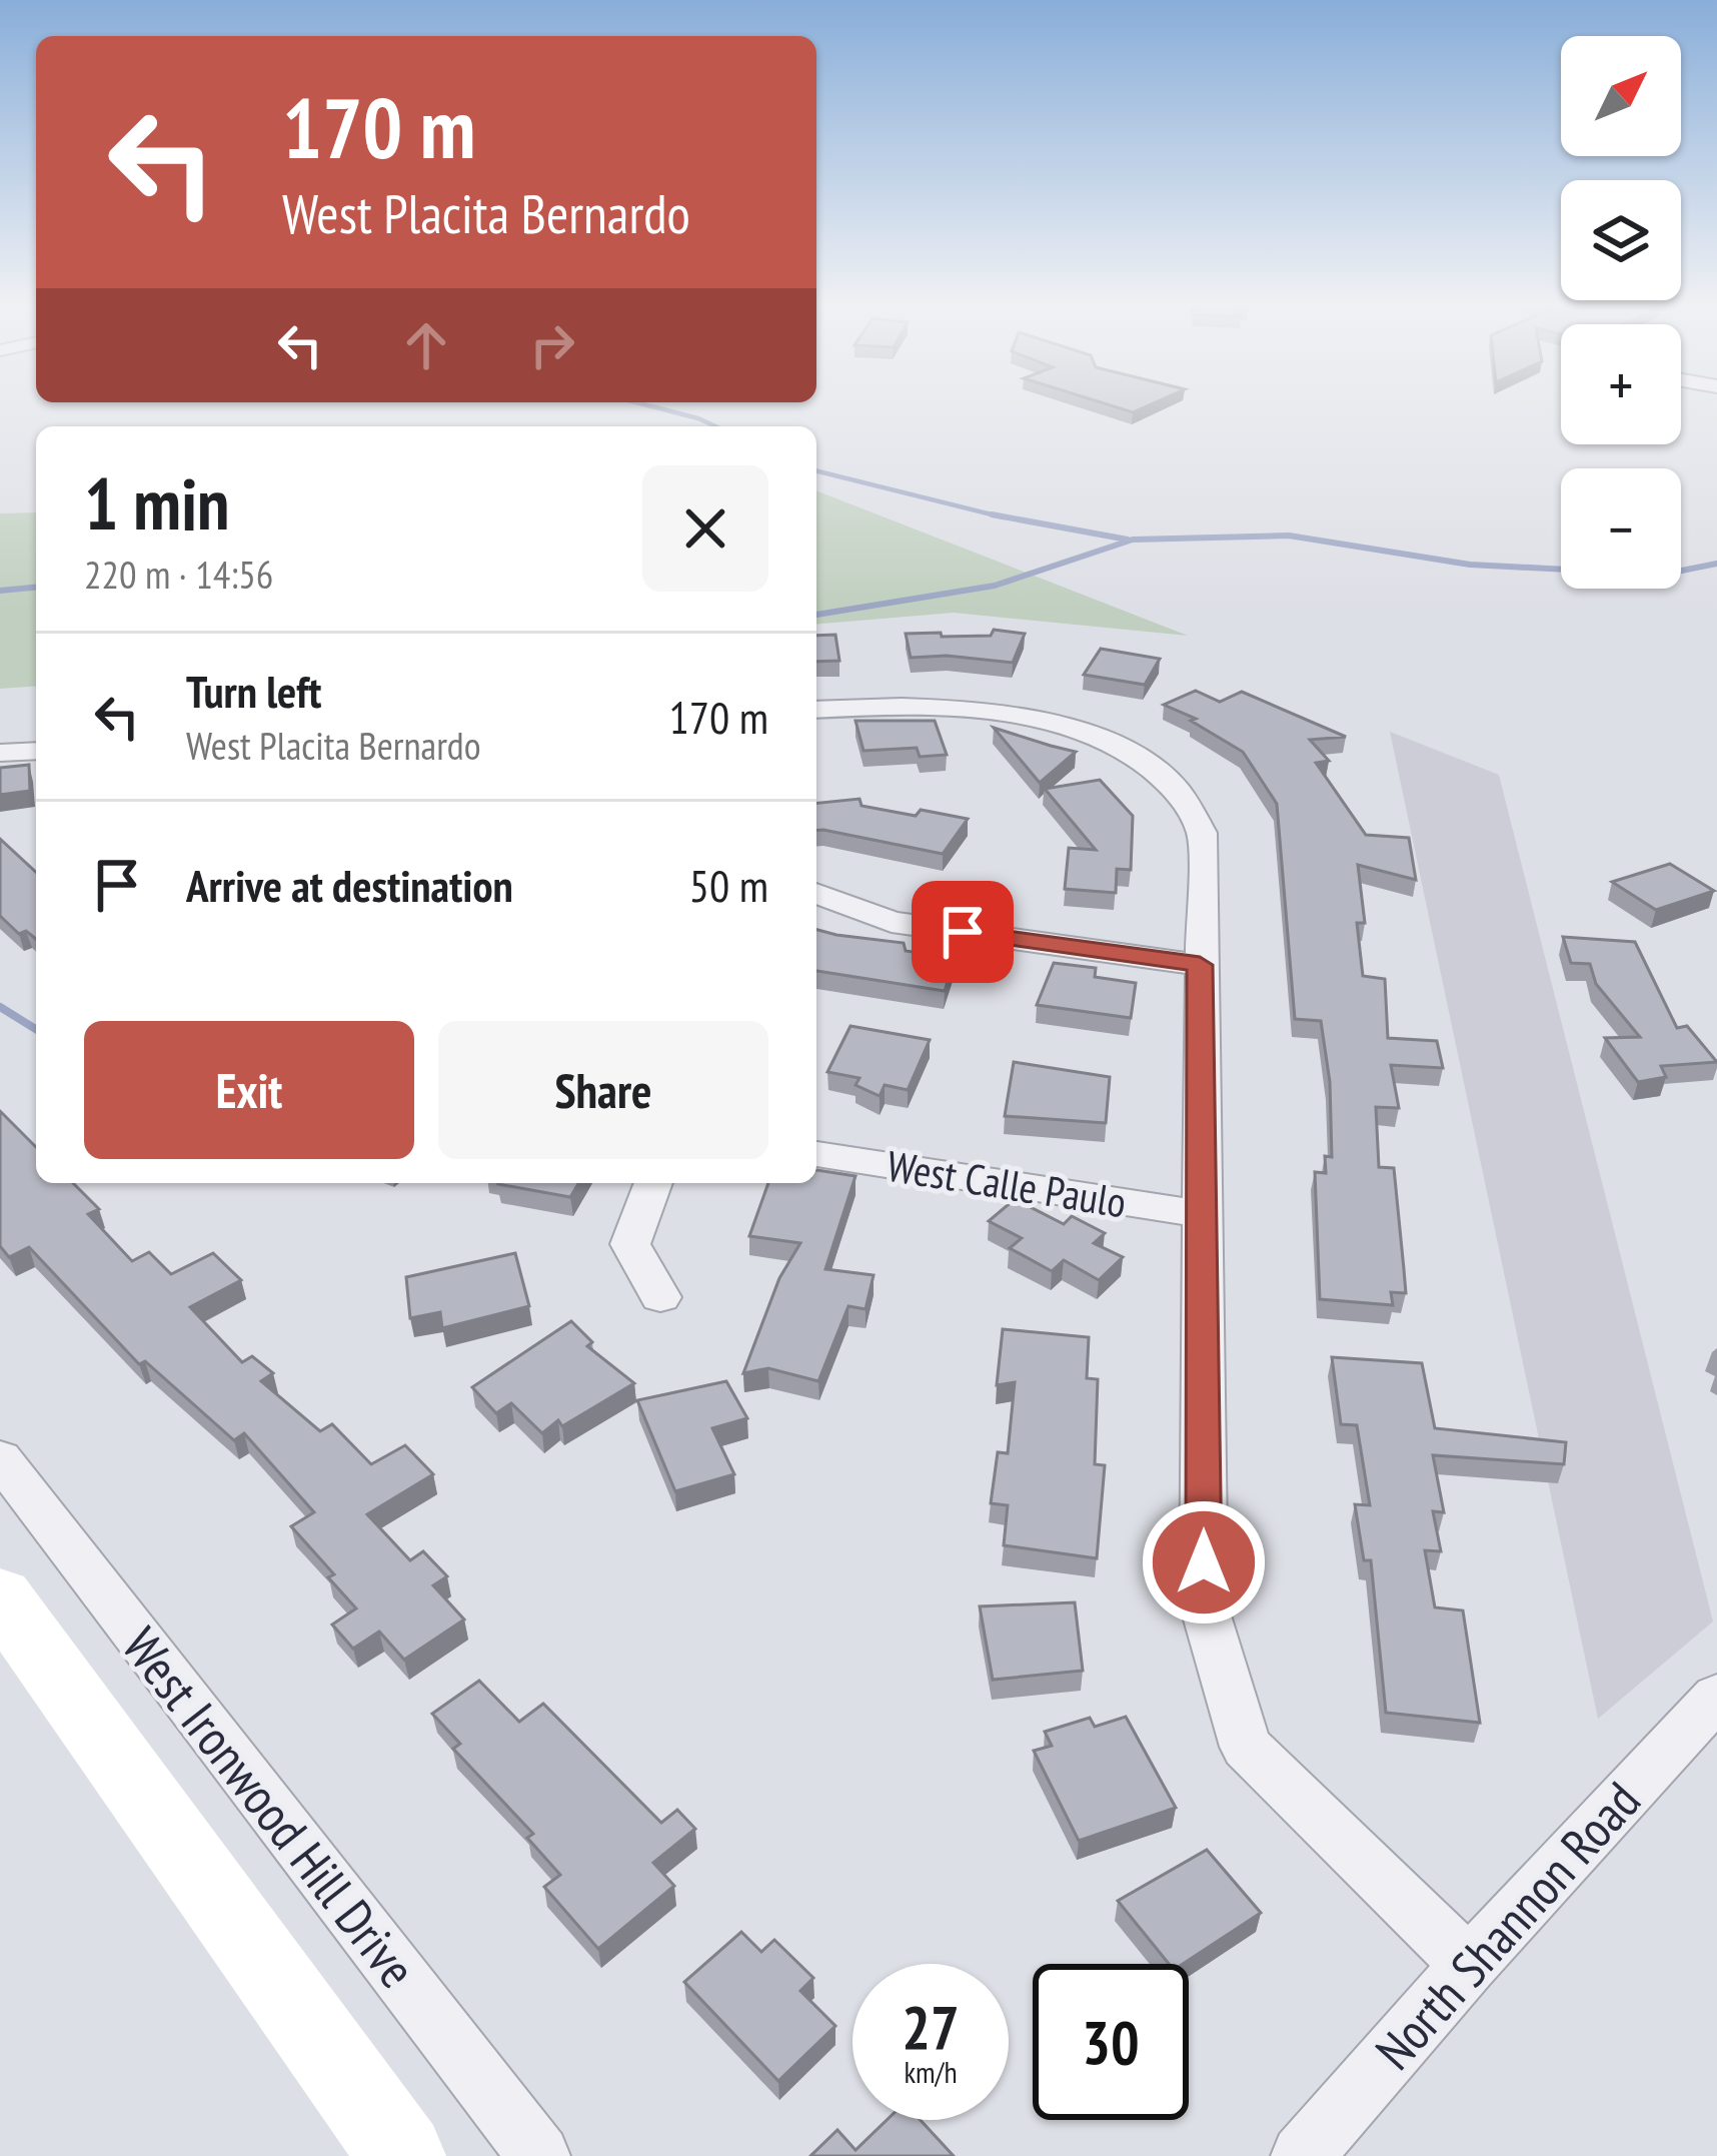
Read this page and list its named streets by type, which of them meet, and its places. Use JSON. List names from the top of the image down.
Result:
{
  "streets": {
    "street": ["West Calle Paulo", "West Ironwood Hill Drive", "North Shannon Road"]
  },
  "north": "top right",
  "page": {
    "map_buttons": ["+", "−"],
    "turn": ["170 m", "West Placita Bernardo"],
    "heading": ["1 min", "220 m · 14:56"],
    "list": [
      {
        "name": "Turn left",
        "note": "West Placita Bernardo",
        "value": "170 m"
      },
      {
        "name": "Arrive at destination",
        "value": "50 m"
      }
    ],
    "buttons": ["Exit", "Share"],
    "speed": "27 km/h",
    "limit": "30"
  }
}
